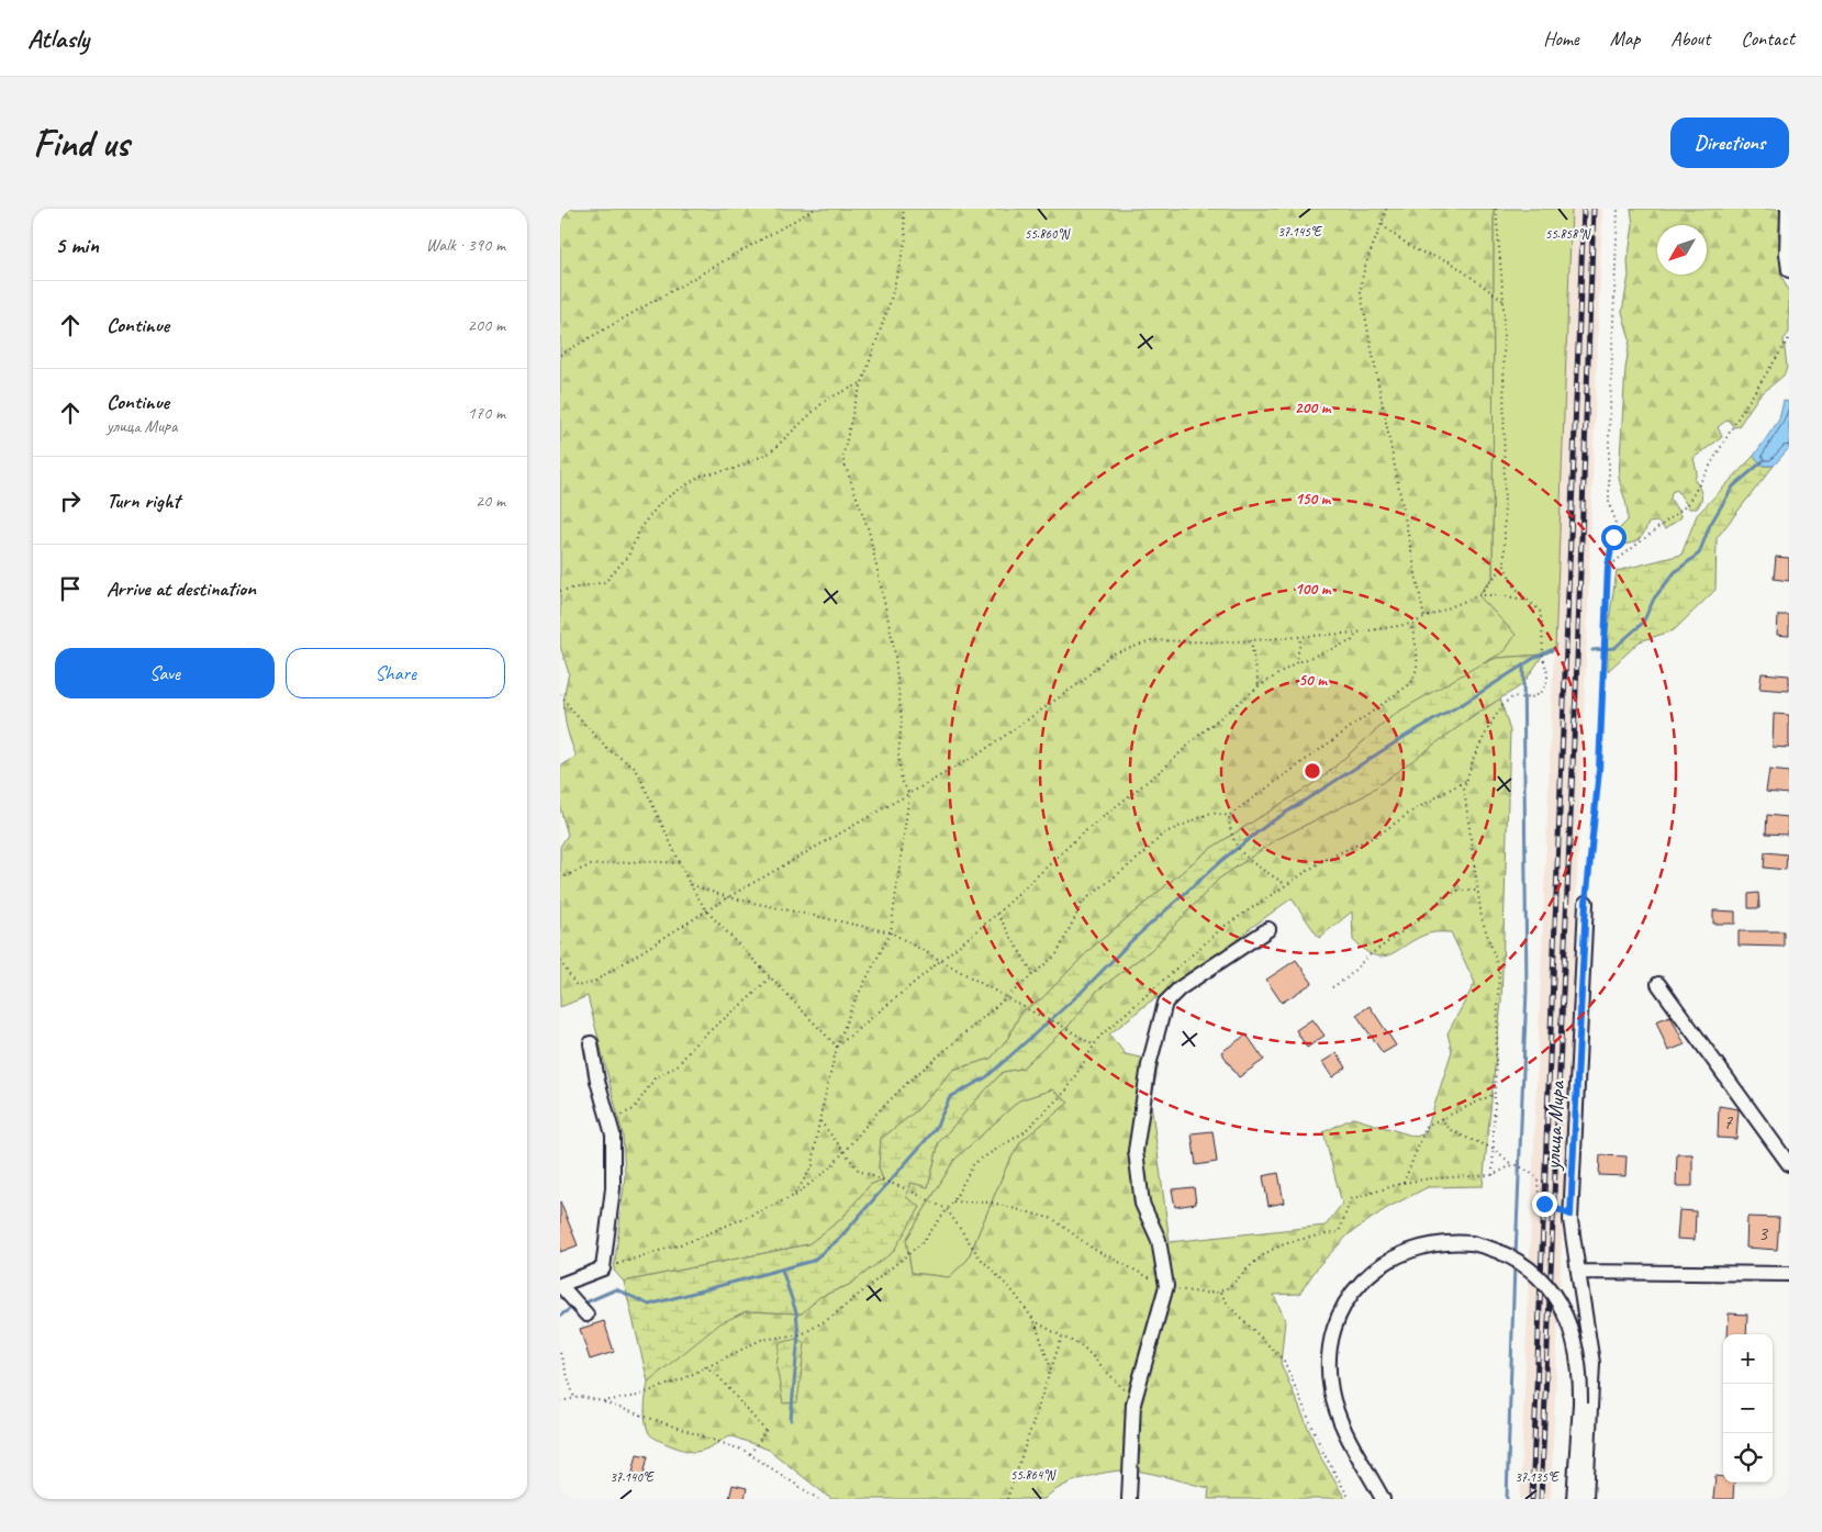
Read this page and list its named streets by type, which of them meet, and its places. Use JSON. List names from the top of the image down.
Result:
{
  "streets": {
    "street": ["улица Мира"]
  },
  "house_numbers": ["7", "3"],
  "north": "bottom left",
  "page": {
    "header": "Atlasly",
    "nav": [
      "Home",
      "Map",
      "About",
      "Contact"
    ],
    "buttons": [
      "Directions",
      ["Save", "Share"]
    ],
    "title": "Find us",
    "heading": ["5 min", "Walk · 390 m"],
    "list": [
      ["Continue", "200 m"],
      ["Continue", "улица Мира", "170 m"],
      ["Turn right", "20 m"],
      "Arrive at destination"
    ],
    "map_buttons": ["+", "−"]
  },
  "coordinates": [
    "37.145°E",
    "55.860°N",
    "55.858°N",
    "55.864°N",
    "37.140°E",
    "37.135°E"
  ],
  "rings": [
    "200 m",
    "150 m",
    "100 m",
    "50 m"
  ]
}
